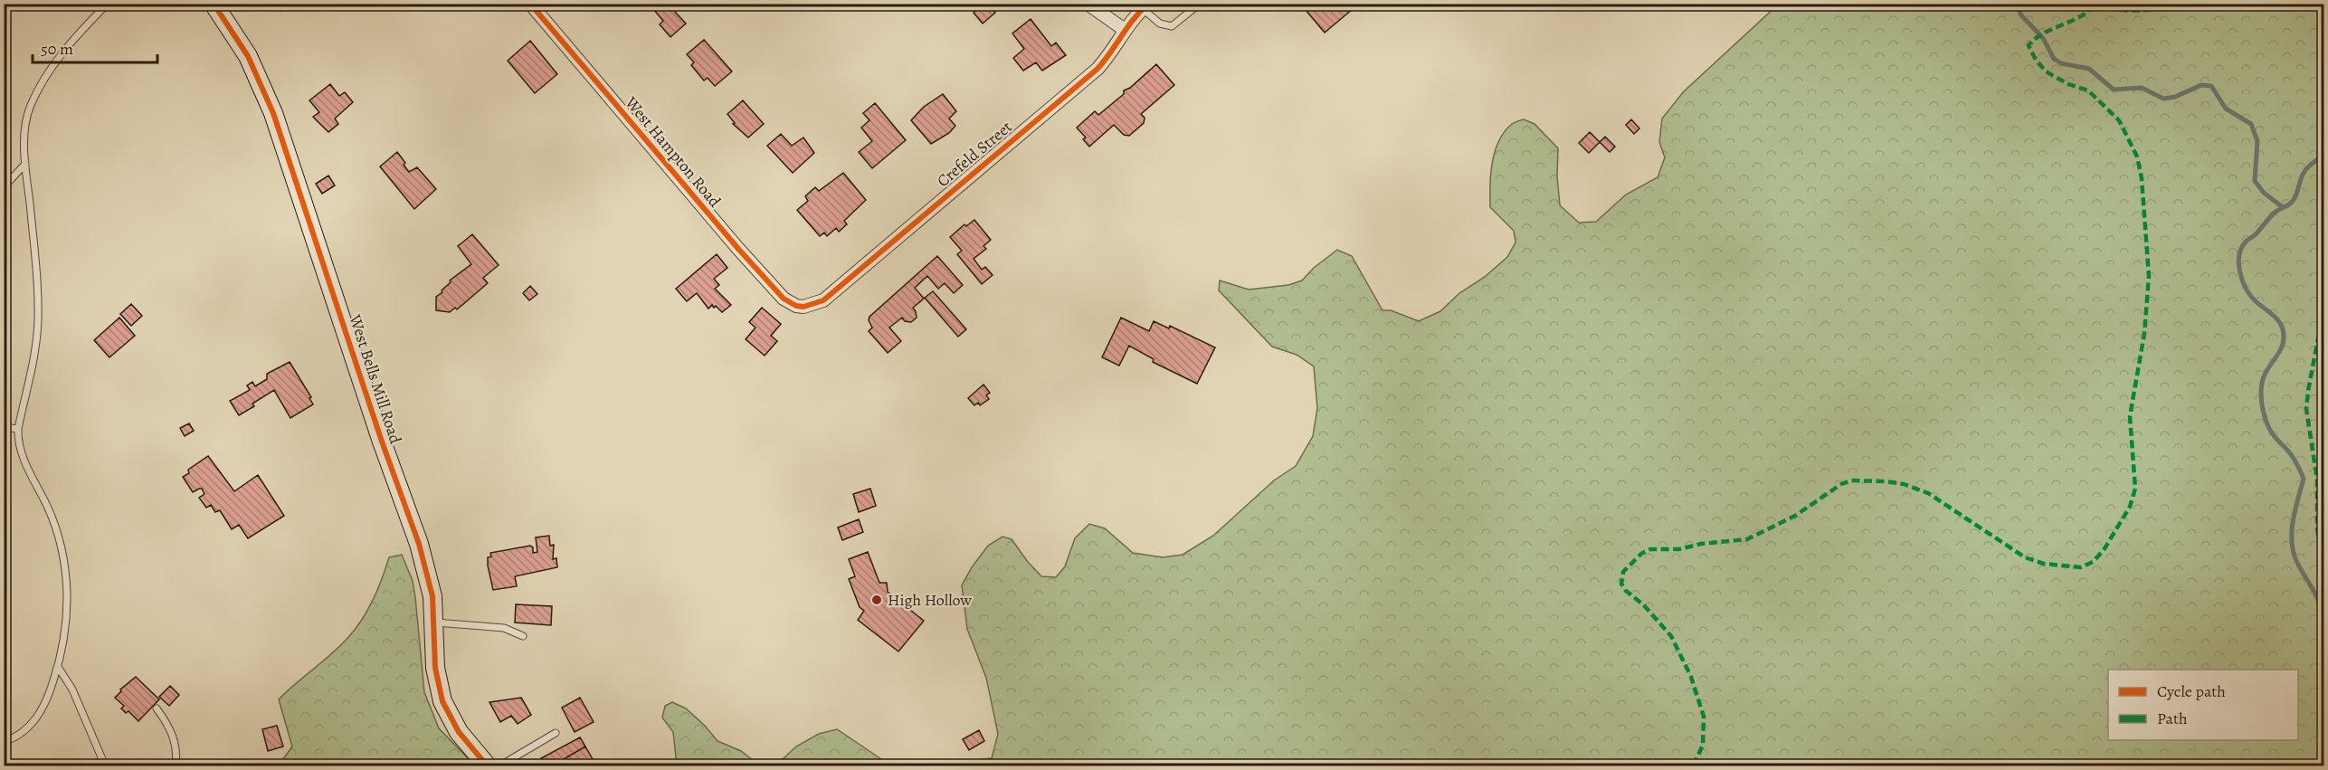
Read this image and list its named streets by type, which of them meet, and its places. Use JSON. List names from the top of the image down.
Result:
{
  "streets": {
    "street": ["West Hampton Road", "Crefeld Street", "West Bells Mill Road"]
  },
  "crossings": [
    ["West Hampton Road", "Crefeld Street"]
  ],
  "places": ["High Hollow"],
  "legend": ["Cycle path", "Path"],
  "scale_bar": "50 m"
}
